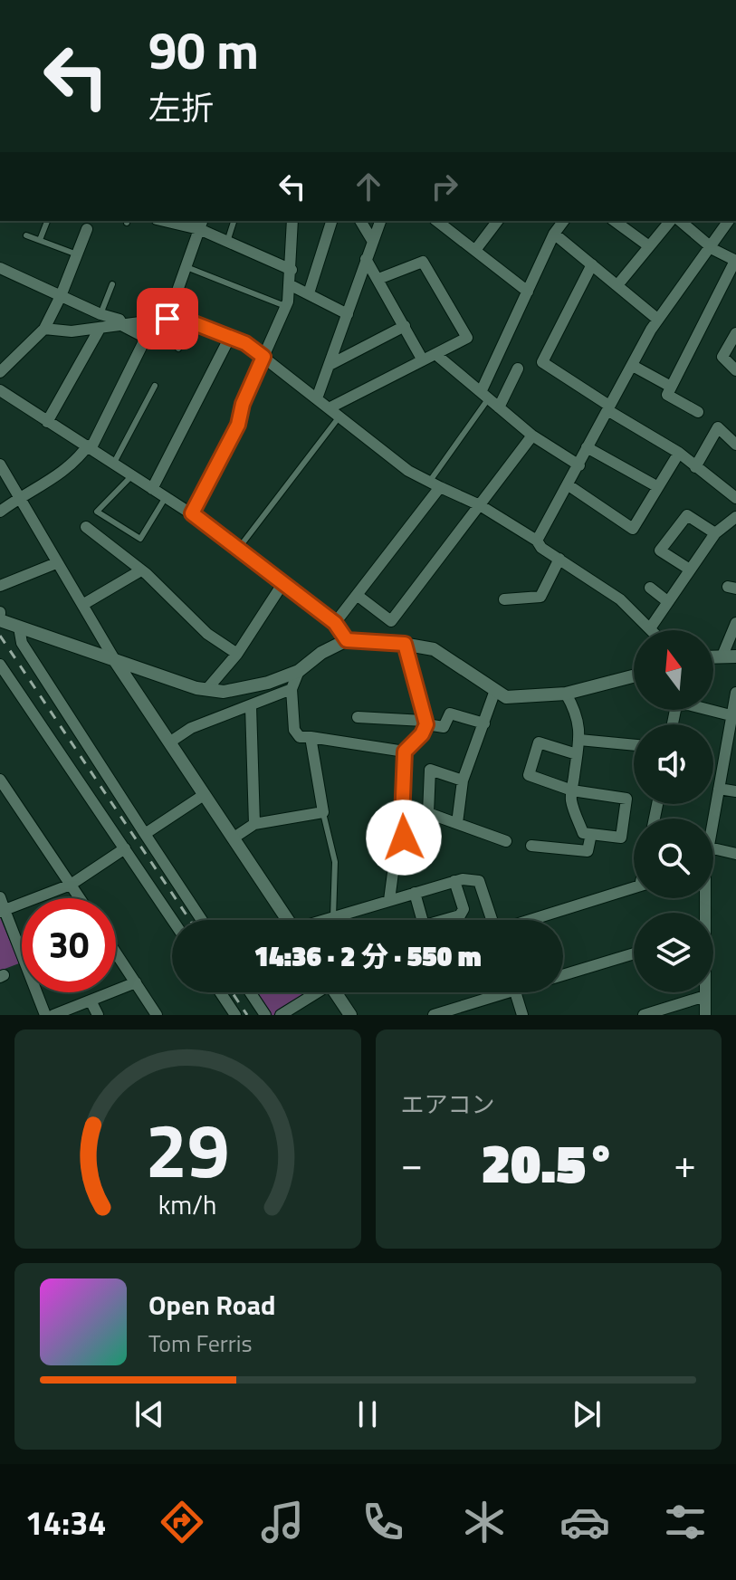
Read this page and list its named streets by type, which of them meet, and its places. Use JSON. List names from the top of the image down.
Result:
{
  "north": "top",
  "page": {
    "turn": ["90 m", "左折"],
    "limit": "30",
    "trip": "14:36 · 2 分 · 550 m",
    "tile": "エアコン",
    "heat": ["−", "20.5°", "+"],
    "song": ["Open Road", "Tom Ferris"],
    "tabs": "14:34",
    "gauge": ["29", "km/h"]
  }
}
